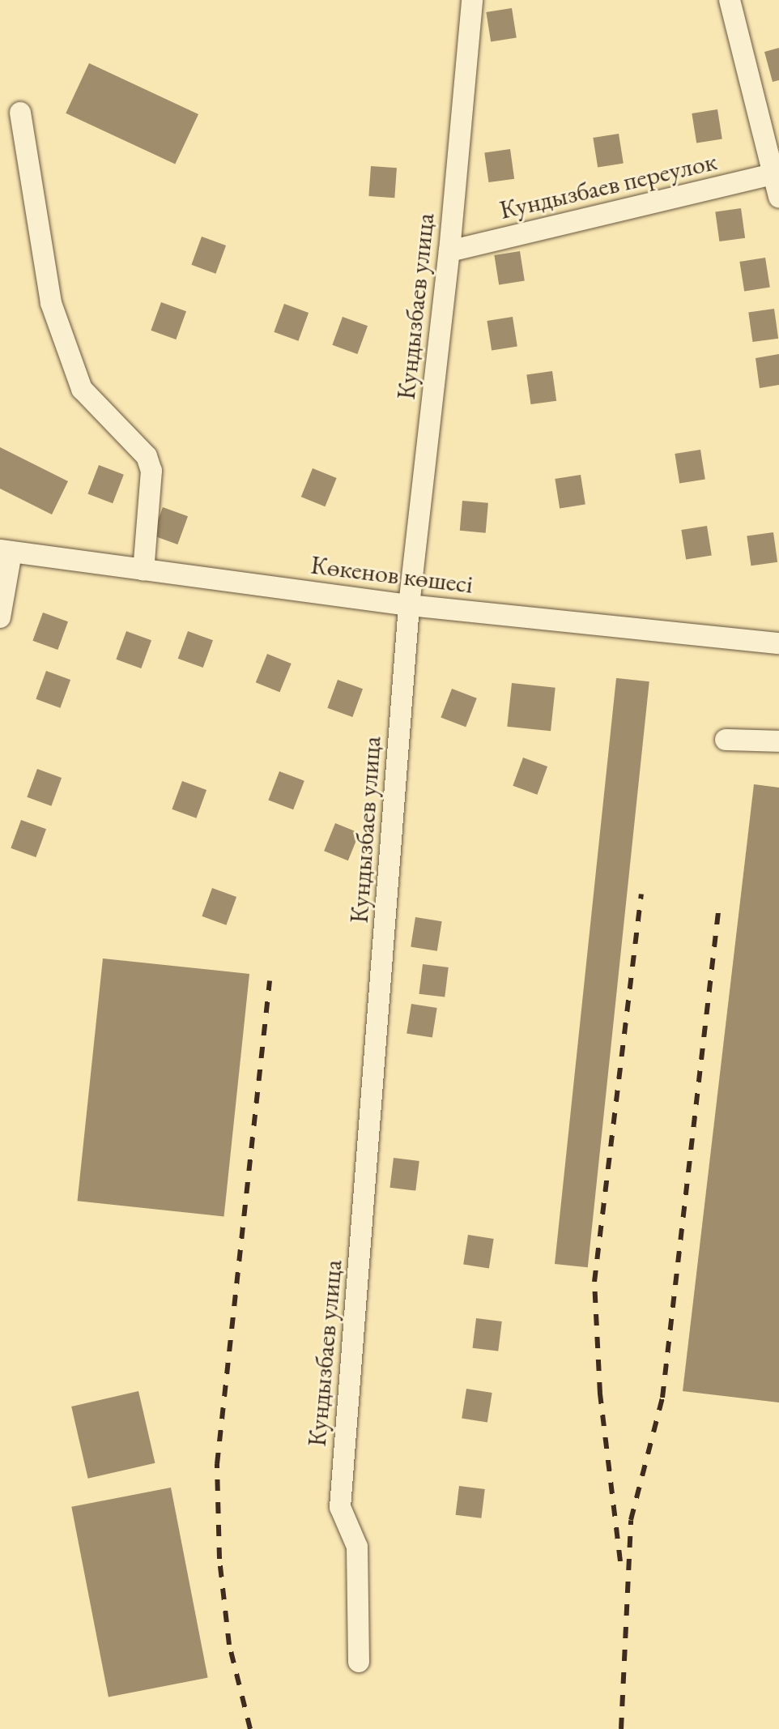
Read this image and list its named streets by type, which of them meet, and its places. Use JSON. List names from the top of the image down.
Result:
{
  "streets": {
    "street": ["Кундызбаев переулок", "Кундызбаев улица", "Көкенов көшесі"]
  },
  "crossings": [
    ["Кундызбаев переулок", "Кундызбаев улица"],
    ["Кундызбаев улица", "Көкенов көшесі"]
  ]
}
